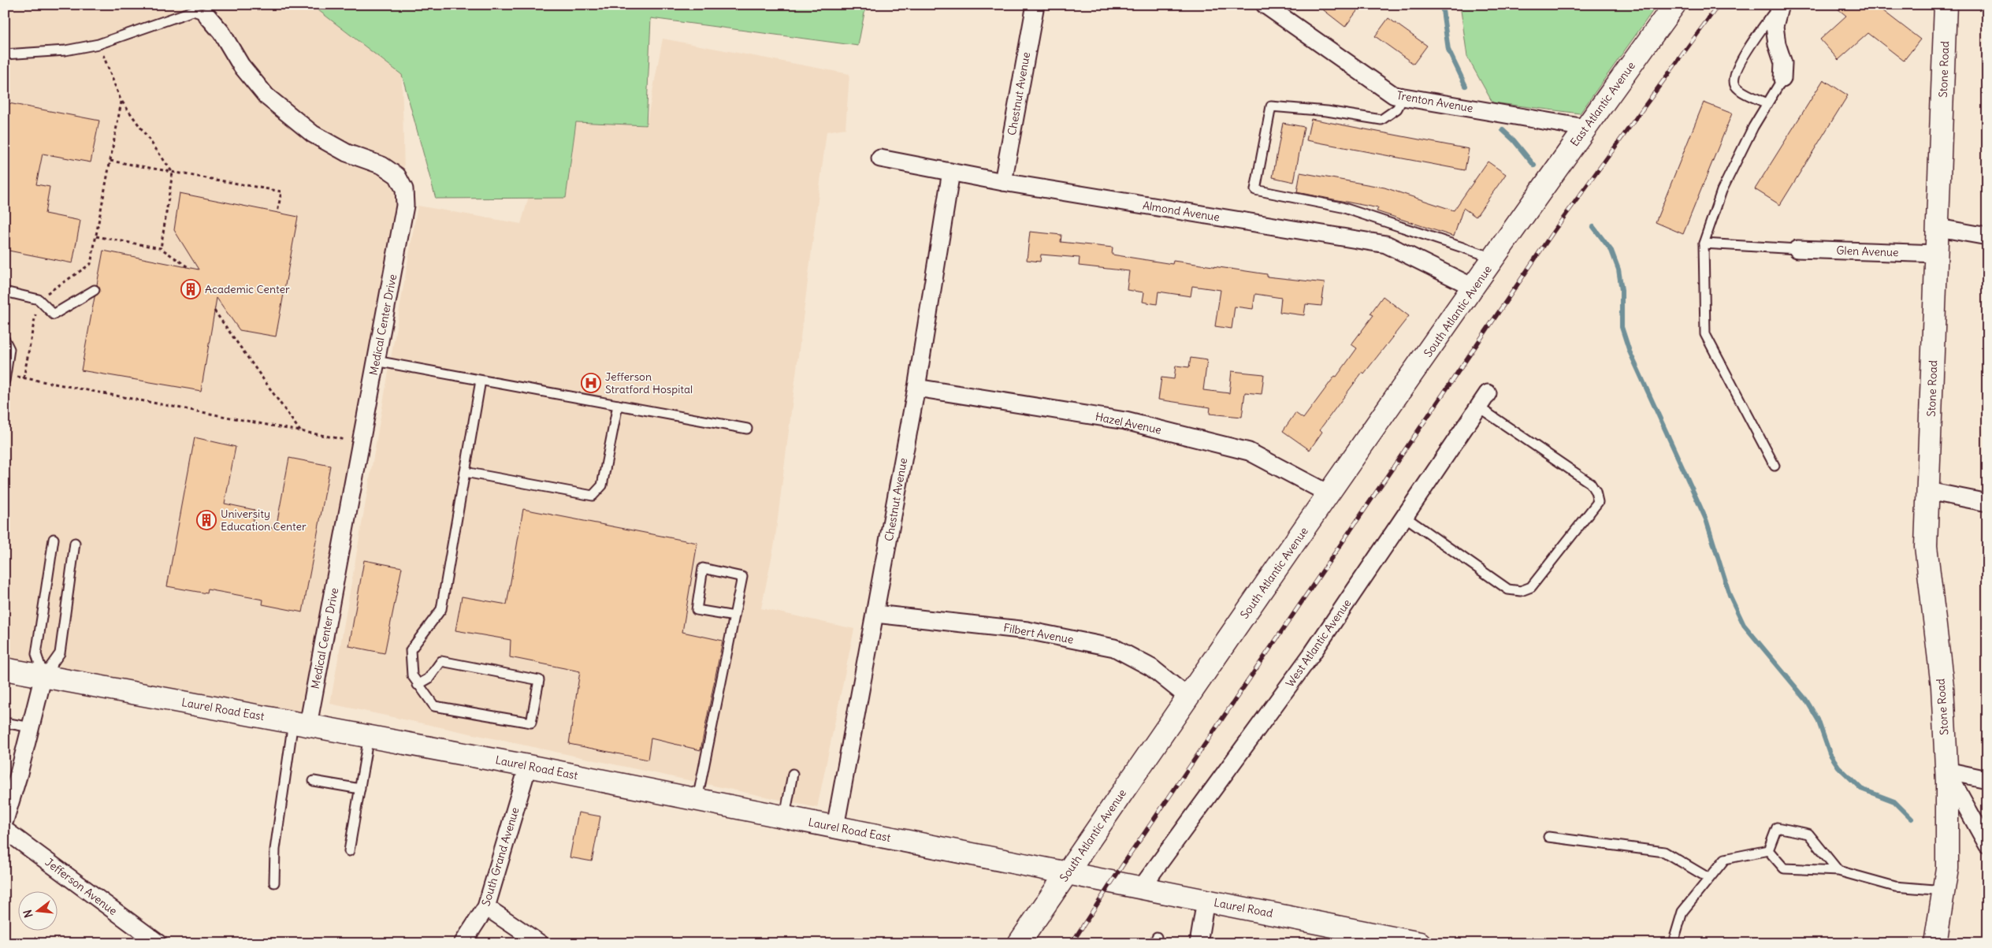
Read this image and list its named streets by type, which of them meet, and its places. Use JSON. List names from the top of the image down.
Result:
{
  "streets": {
    "street": [
      "Stone Road",
      "Chestnut Avenue",
      "Trenton Avenue",
      "East Atlantic Avenue",
      "Almond Avenue",
      "Glen Avenue",
      "South Atlantic Avenue",
      "Medical Center Drive",
      "Hazel Avenue",
      "Filbert Avenue",
      "West Atlantic Avenue",
      "Laurel Road East",
      "South Grand Avenue",
      "Jefferson Avenue",
      "Laurel Road"
    ]
  },
  "crossings": [
    ["Stone Road", "Glen Avenue"],
    ["Chestnut Avenue", "Almond Avenue"],
    ["Chestnut Avenue", "Hazel Avenue"],
    ["Chestnut Avenue", "Filbert Avenue"],
    ["Chestnut Avenue", "Laurel Road East"],
    ["Trenton Avenue", "East Atlantic Avenue"],
    ["East Atlantic Avenue", "South Atlantic Avenue"],
    ["Almond Avenue", "South Atlantic Avenue"],
    ["South Atlantic Avenue", "Hazel Avenue"],
    ["South Atlantic Avenue", "Filbert Avenue"],
    ["South Atlantic Avenue", "Laurel Road East"],
    ["South Atlantic Avenue", "Laurel Road"],
    ["Medical Center Drive", "Laurel Road East"],
    ["West Atlantic Avenue", "Laurel Road"],
    ["Laurel Road East", "South Grand Avenue"],
    ["Laurel Road East", "Laurel Road"]
  ],
  "places": {
    "building": ["Academic Center", "University Education Center"],
    "hospital": ["Jefferson Stratford Hospital"]
  },
  "north": "left"
}
